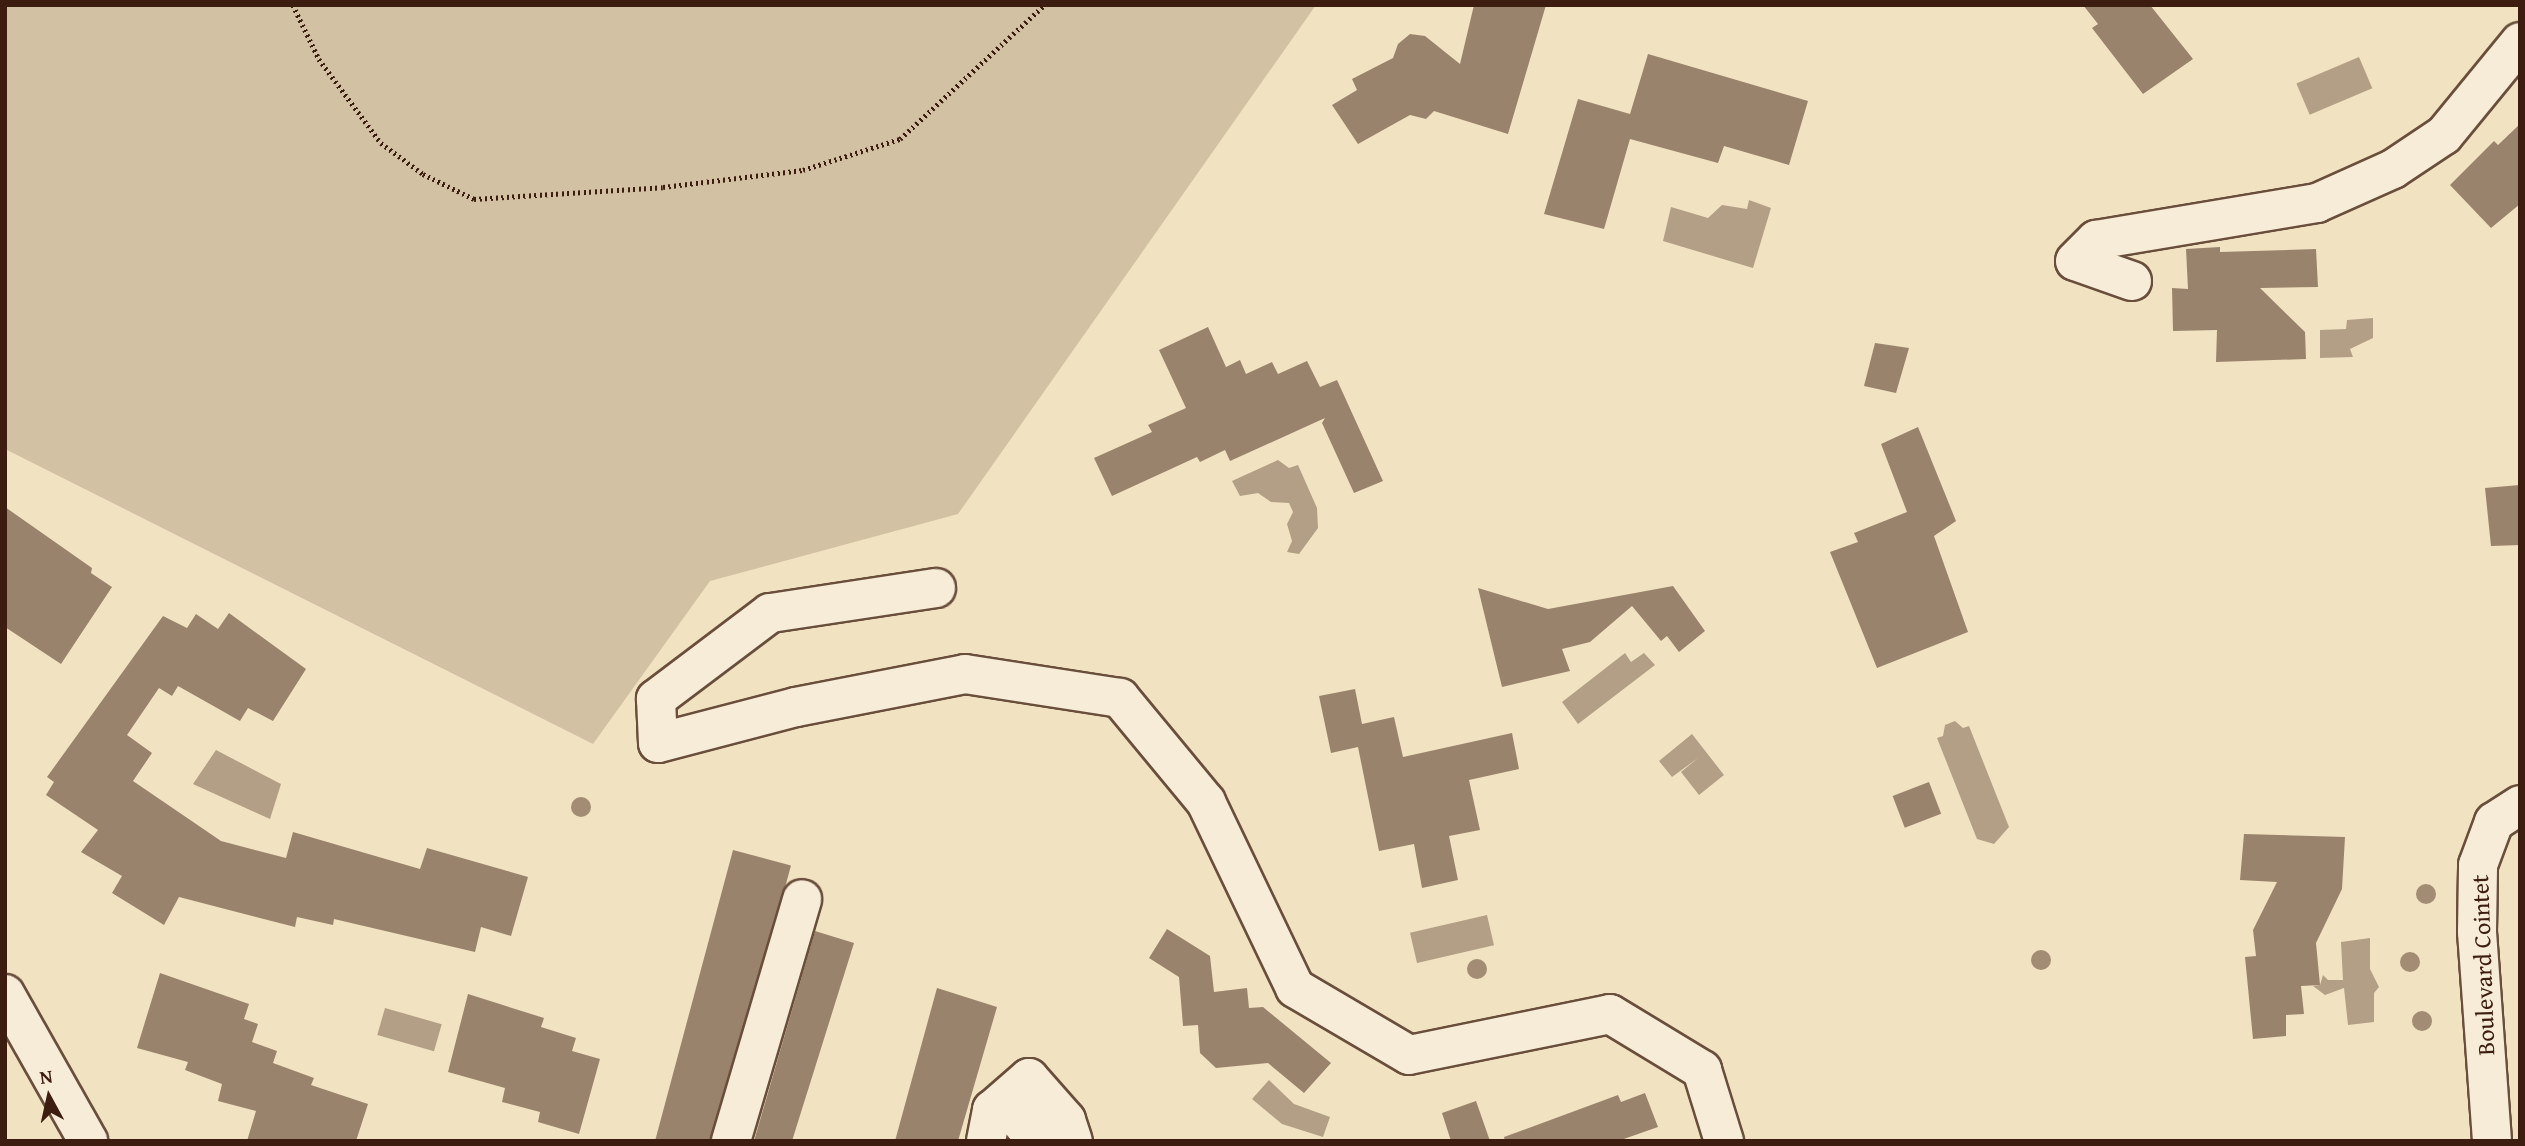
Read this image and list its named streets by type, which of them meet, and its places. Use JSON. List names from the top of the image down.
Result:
{
  "streets": {
    "street": ["Boulevard Cointet"]
  },
  "north": "top"
}
